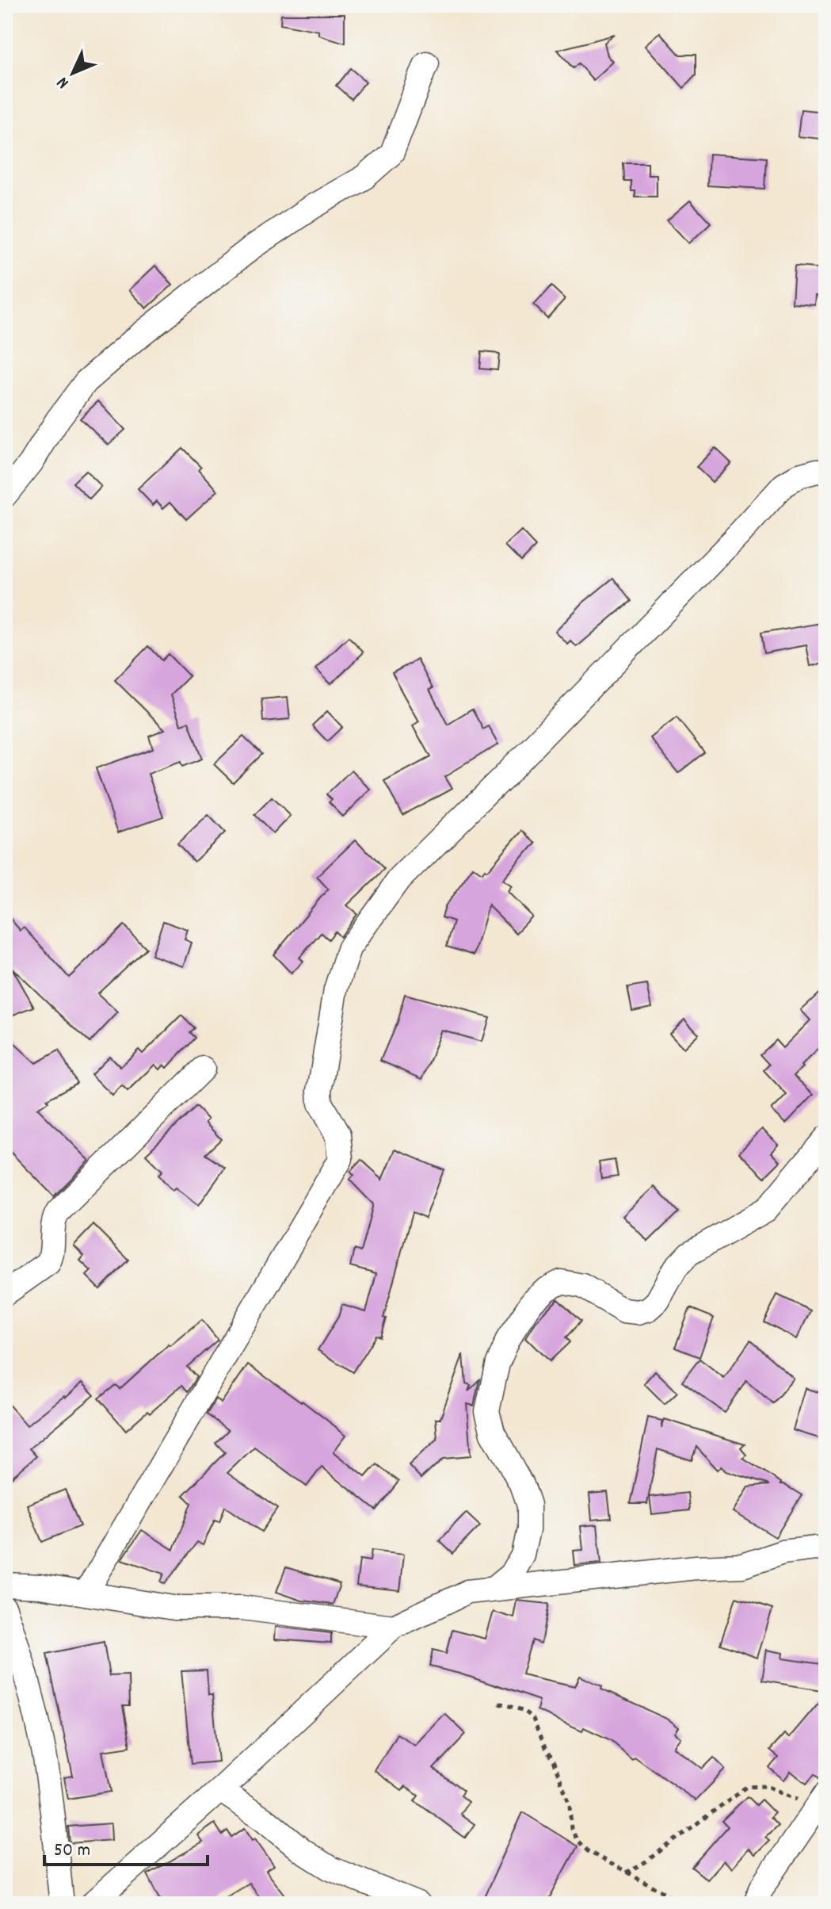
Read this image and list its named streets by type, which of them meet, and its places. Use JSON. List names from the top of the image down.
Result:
{
  "scale_bar": "50 m",
  "north": "bottom left"
}
